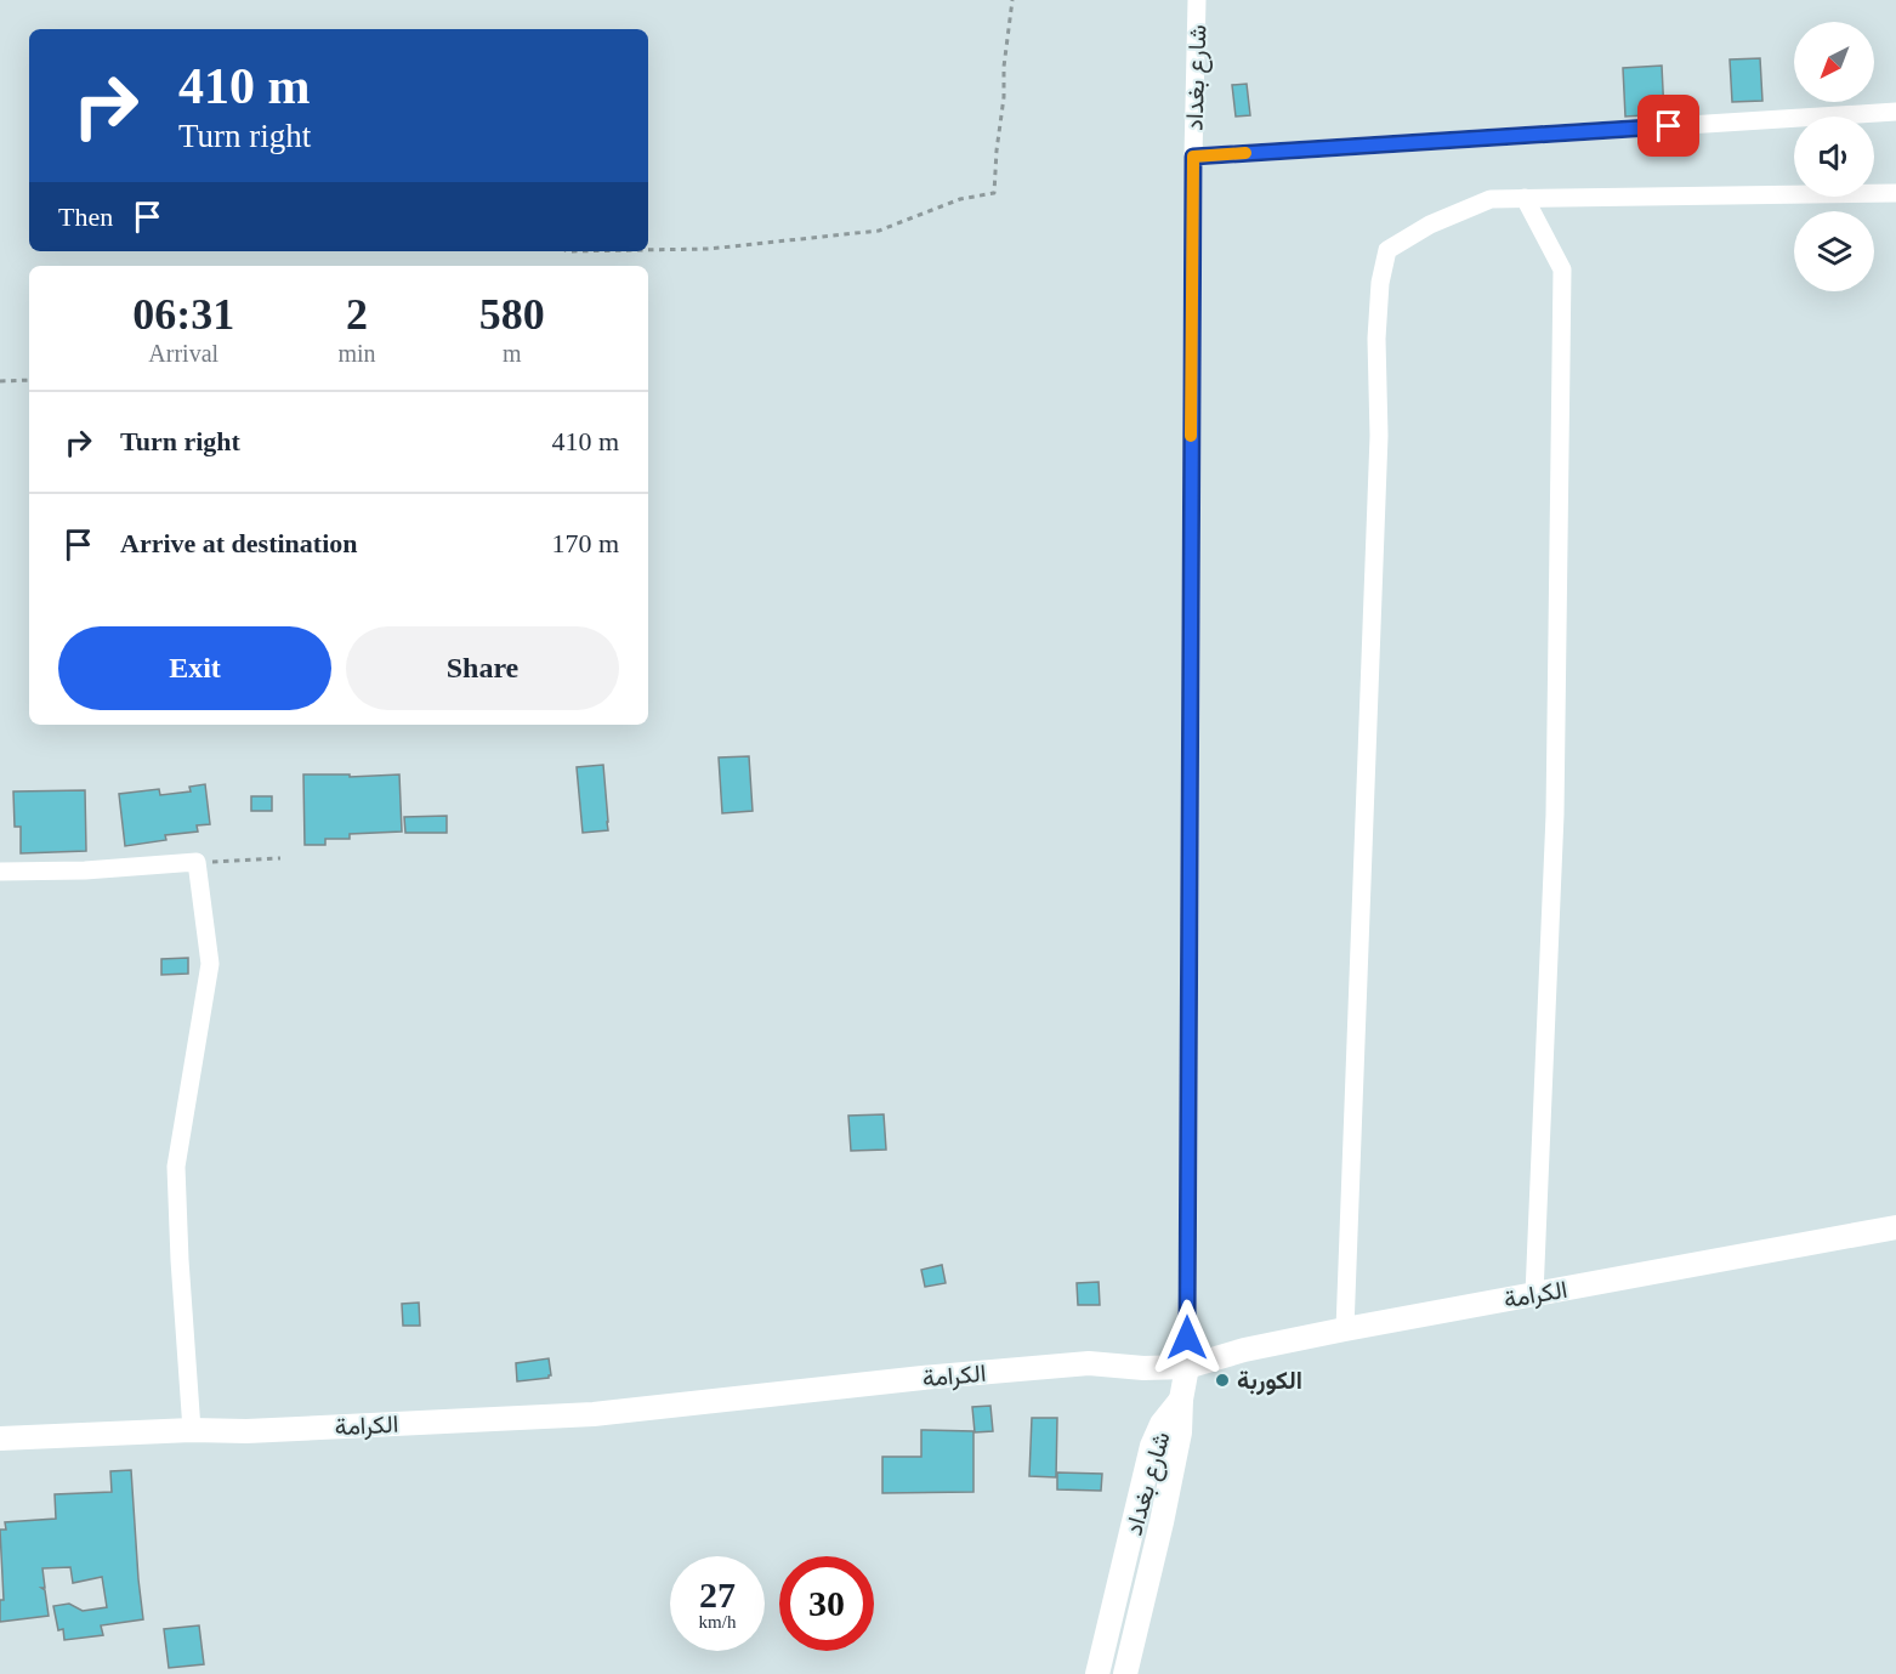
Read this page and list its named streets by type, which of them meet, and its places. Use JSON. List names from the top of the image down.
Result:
{
  "streets": {
    "main road": ["شارع بغداد", "الكرامة"]
  },
  "crossings": [
    ["شارع بغداد", "الكرامة"]
  ],
  "places": ["الكوربة"],
  "north": "bottom left",
  "page": {
    "turn": ["410 m", "Turn right"],
    "then": "Then",
    "eta": [
      "06:31",
      "Arrival",
      "2",
      "min",
      "580",
      "m"
    ],
    "list": [
      {
        "name": "Turn right",
        "value": "410 m"
      },
      {
        "name": "Arrive at destination",
        "value": "170 m"
      }
    ],
    "buttons": ["Exit", "Share"],
    "speed": "27 km/h",
    "limit": "30"
  }
}
